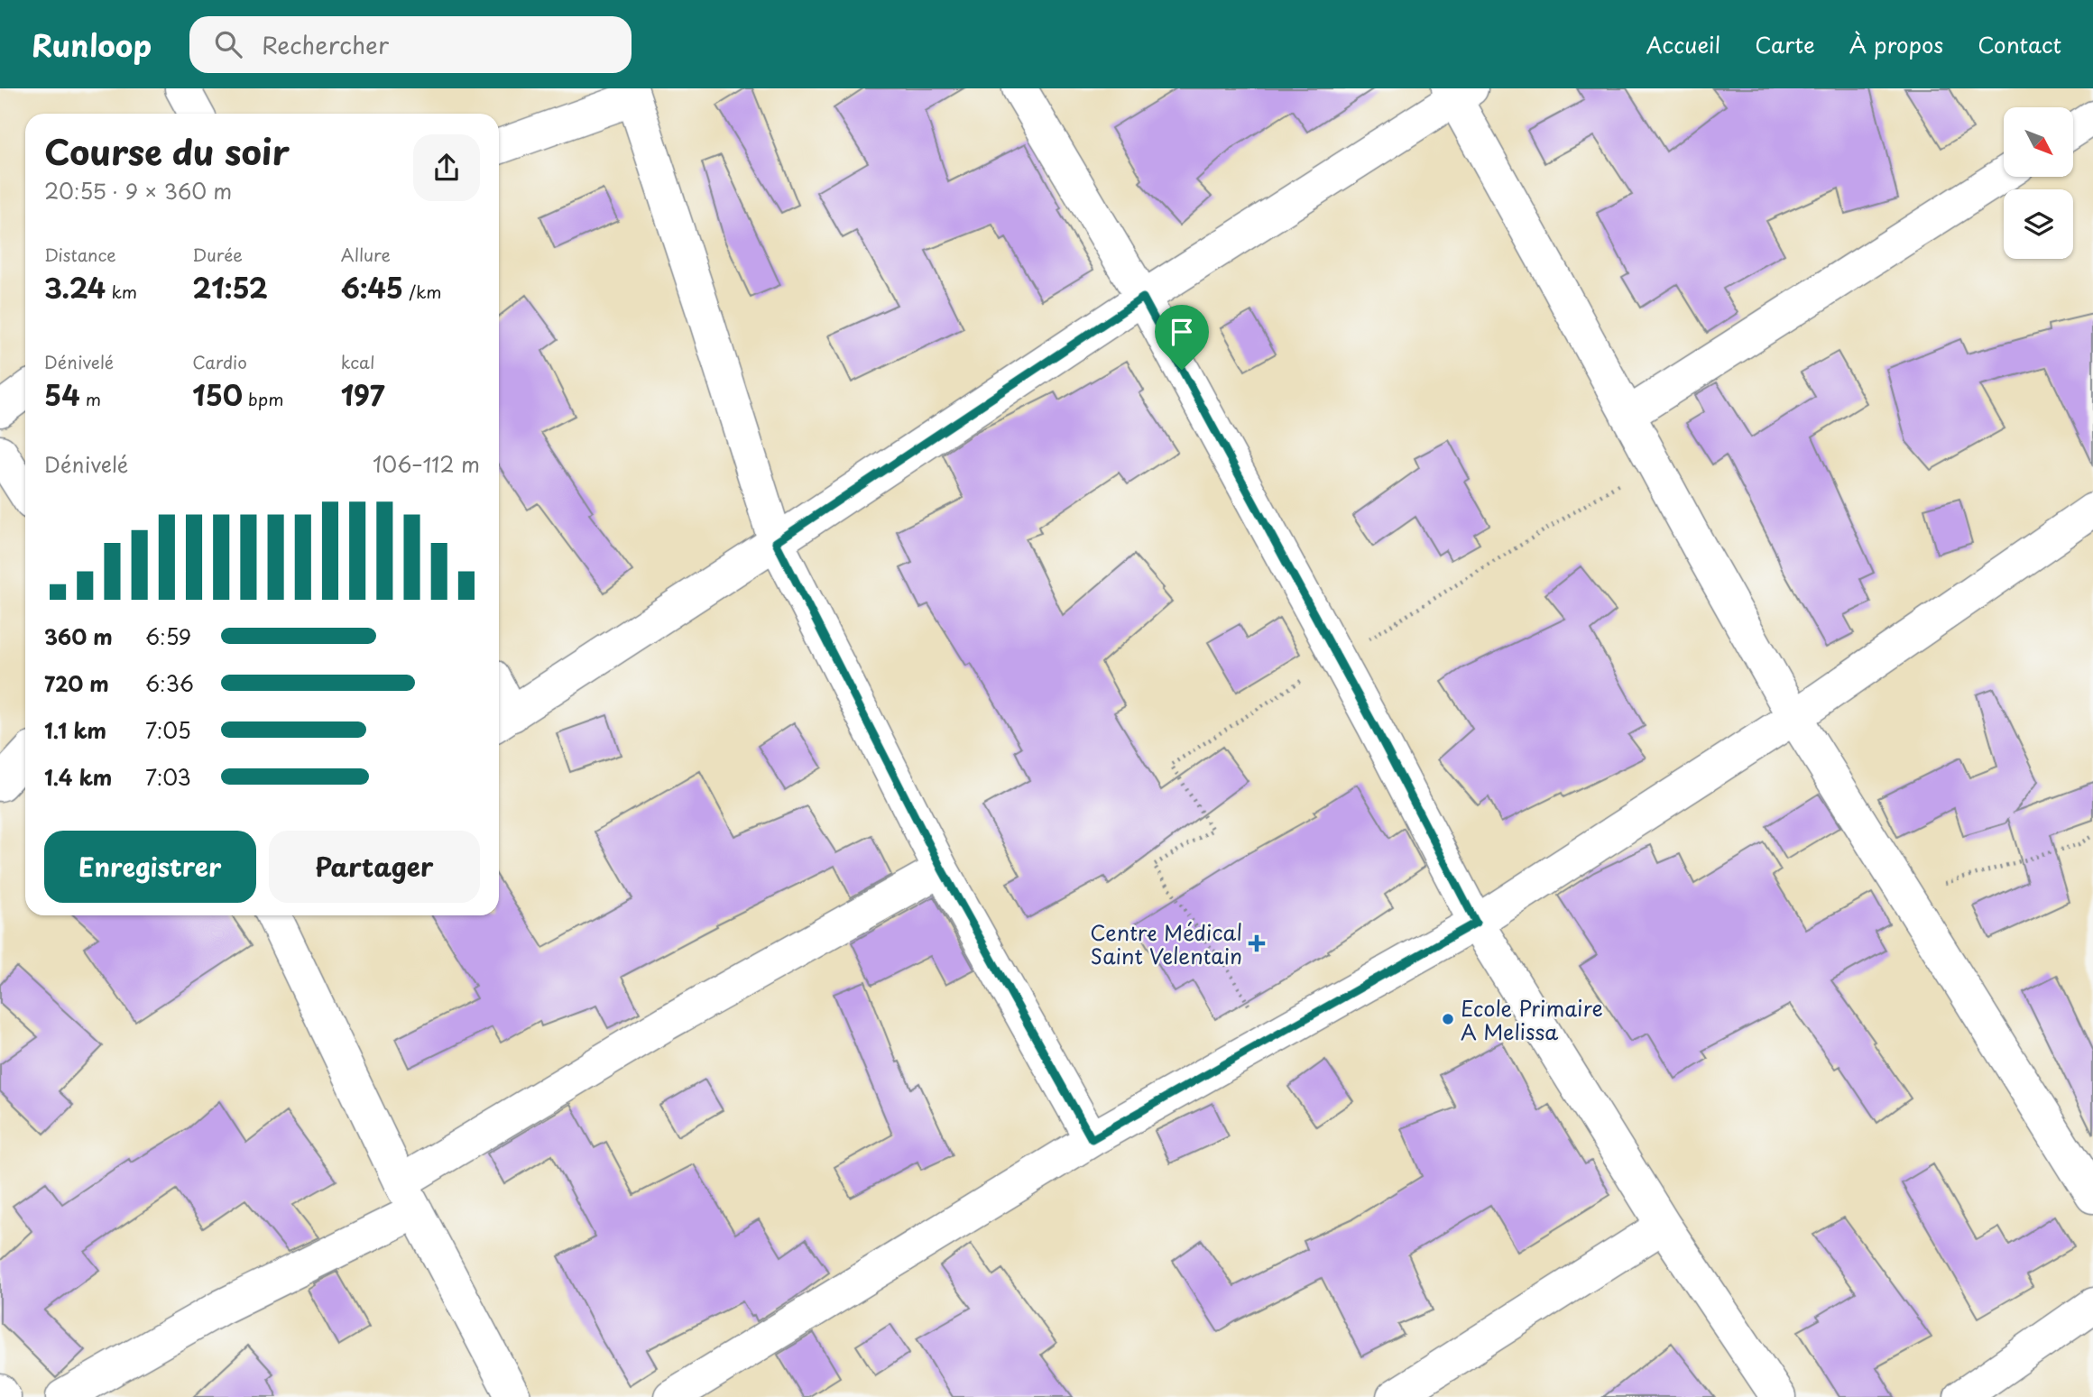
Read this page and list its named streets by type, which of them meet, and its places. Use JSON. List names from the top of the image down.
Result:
{
  "places": {
    "health": ["Centre Médical Saint Velentain"],
    "other": ["Ecole Primaire A Melissa"]
  },
  "north": "bottom right",
  "page": {
    "header": "Runloop",
    "search": "Rechercher",
    "nav": [
      "Accueil",
      "Carte",
      "À propos",
      "Contact"
    ],
    "heading": ["Course du soir", "20:55 · 9 × 360 m"],
    "stats": [
      ["Distance", "3.24 km"],
      ["Durée", "21:52"],
      ["Allure", "6:45 /km"],
      ["Dénivelé", "54 m"],
      ["Cardio", "150 bpm"],
      ["kcal", "197"]
    ],
    "chart": ["Dénivelé", "106–112 m"],
    "list": [
      {
        "name": "360 m",
        "note": "6:59"
      },
      {
        "name": "720 m",
        "note": "6:36"
      },
      {
        "name": "1.1 km",
        "note": "7:05"
      },
      {
        "name": "1.4 km",
        "note": "7:03"
      }
    ],
    "buttons": ["Enregistrer", "Partager"]
  }
}
